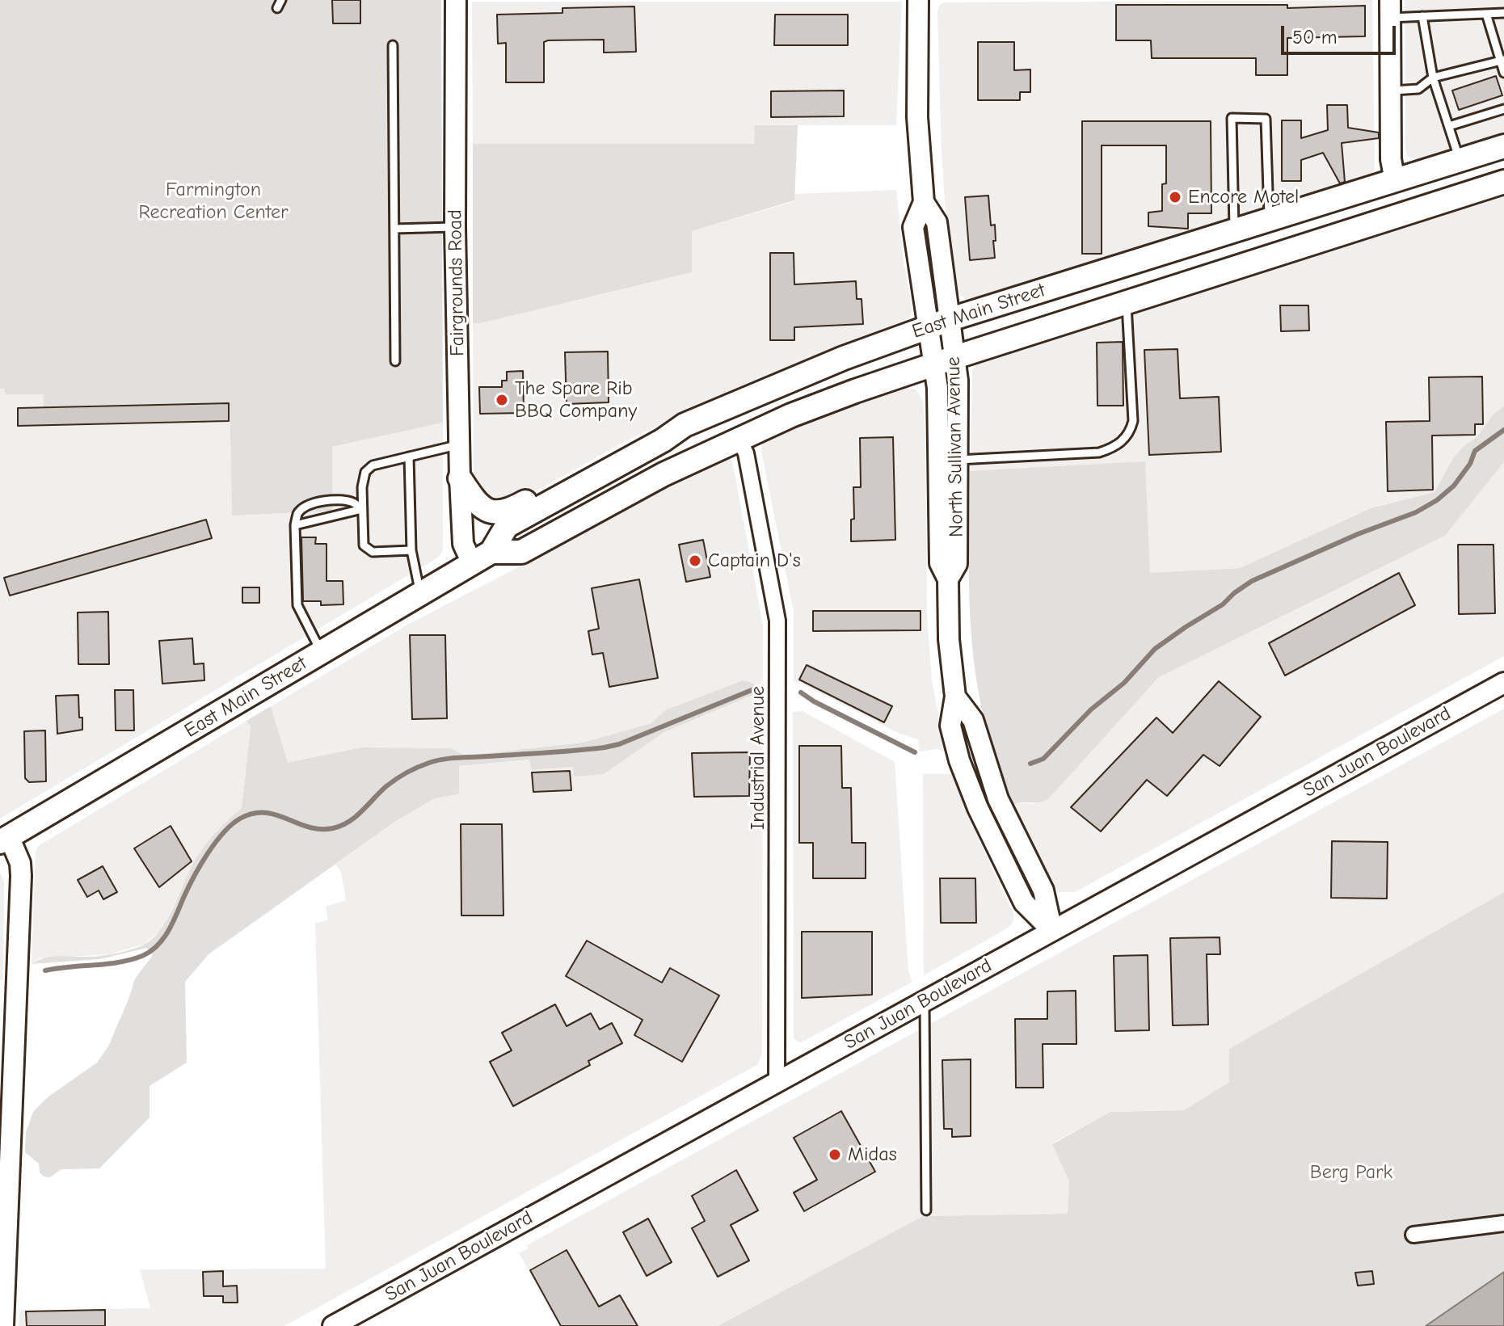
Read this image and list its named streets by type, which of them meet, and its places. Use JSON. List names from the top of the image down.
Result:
{
  "streets": {
    "main road": [
      "Fairgrounds Road",
      "East Main Street",
      "North Sullivan Avenue",
      "San Juan Boulevard"
    ],
    "street": ["Industrial Avenue"]
  },
  "crossings": [
    ["Fairgrounds Road", "East Main Street"],
    ["East Main Street", "North Sullivan Avenue"],
    ["East Main Street", "Industrial Avenue"],
    ["North Sullivan Avenue", "San Juan Boulevard"],
    ["San Juan Boulevard", "Industrial Avenue"]
  ],
  "parks": ["Farmington Recreation Center", "Berg Park"],
  "places": [
    "Encore Motel",
    "The Spare Rib BBQ Company",
    "Captain D's",
    "Midas"
  ],
  "scale_bar": "50 m"
}
